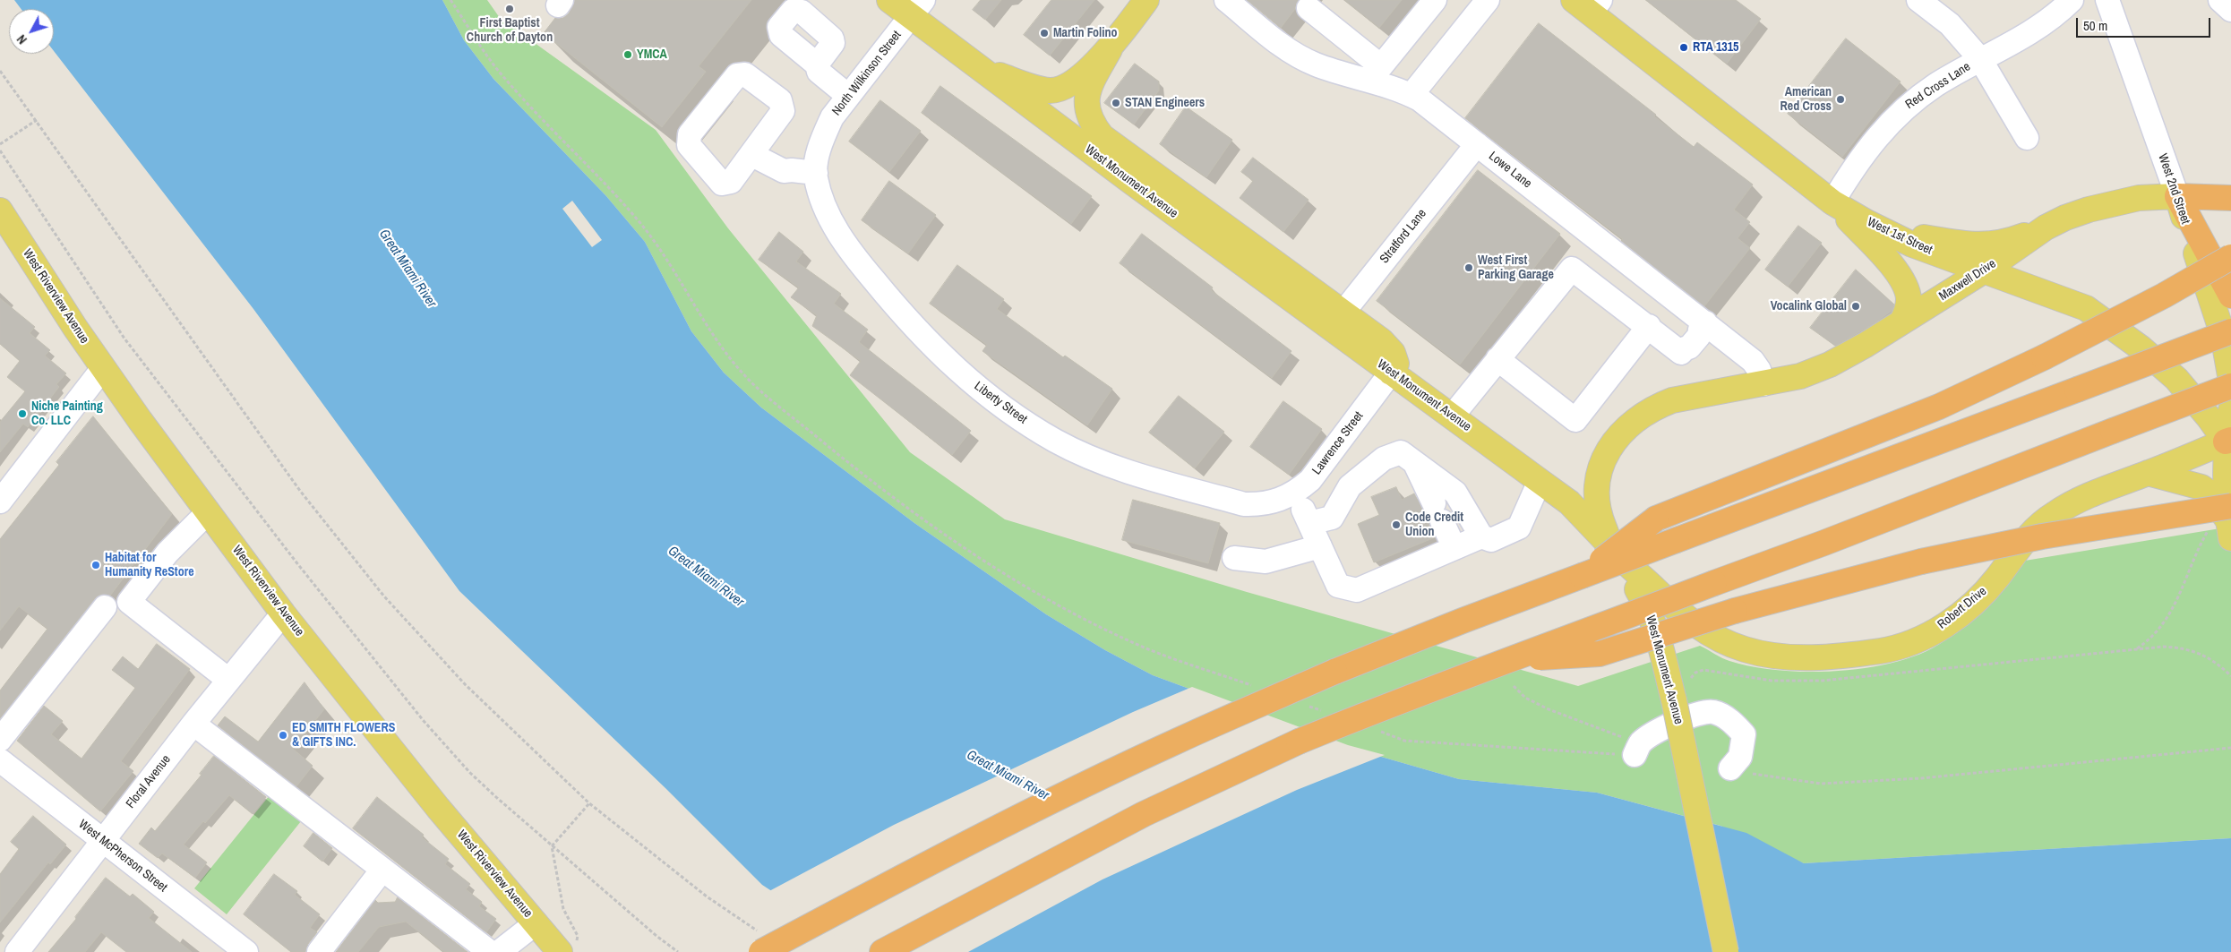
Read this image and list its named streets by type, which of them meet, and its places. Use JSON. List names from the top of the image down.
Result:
{
  "streets": {
    "main road": [
      "West Monument Avenue",
      "West 2nd Street",
      "West 1st Street",
      "Maxwell Drive",
      "West Riverview Avenue",
      "Robert Drive"
    ],
    "street": [
      "North Wilkinson Street",
      "Red Cross Lane",
      "Lowe Lane",
      "Stratford Lane",
      "Liberty Street",
      "Lawrence Street",
      "Floral Avenue",
      "West McPherson Street"
    ]
  },
  "crossings": [
    ["North Wilkinson Street", "West Monument Avenue"],
    ["North Wilkinson Street", "Liberty Street"],
    ["Red Cross Lane", "West 1st Street"],
    ["Lowe Lane", "Stratford Lane"],
    ["Lowe Lane", "Maxwell Drive"],
    ["West Monument Avenue", "Stratford Lane"],
    ["West Monument Avenue", "Maxwell Drive"],
    ["West Monument Avenue", "Lawrence Street"],
    ["West Monument Avenue", "Robert Drive"],
    ["West 2nd Street", "Maxwell Drive"],
    ["West 1st Street", "Maxwell Drive"],
    ["West 1st Street", "Robert Drive"],
    ["Maxwell Drive", "Robert Drive"],
    ["West Riverview Avenue", "Floral Avenue"],
    ["Liberty Street", "Lawrence Street"],
    ["Floral Avenue", "West McPherson Street"]
  ],
  "water": ["Great Miami River"],
  "places": [
    "First Baptist Church of Dayton",
    "Martin Folino",
    "RTA 1315",
    "YMCA",
    "American Red Cross",
    "STAN Engineers",
    "West First Parking Garage",
    "Vocalink Global",
    "Niche Painting Co. LLC",
    "Code Credit Union",
    "Habitat for Humanity ReStore",
    "ED SMITH FLOWERS & GIFTS INC."
  ],
  "scale_bar": "50 m",
  "north": "bottom left"
}
